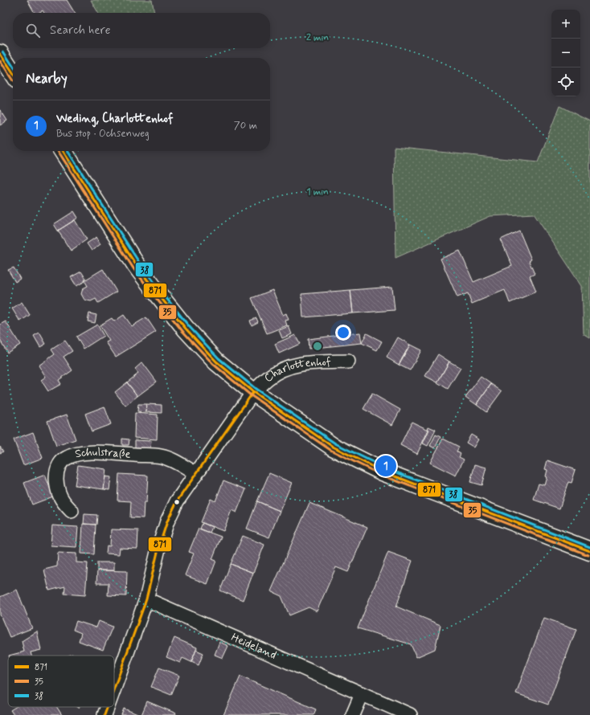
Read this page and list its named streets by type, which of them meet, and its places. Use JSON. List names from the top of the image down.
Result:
{
  "streets": {
    "street": ["Charlottenhof", "Schulstraße", "Heideland"]
  },
  "lines": ["transit line 38", "transit line 871", "transit line 35"],
  "legend": ["871", "35", "38"],
  "page": {
    "map_buttons": ["+", "−"],
    "search": "Search here",
    "heading": "Nearby",
    "list": [
      {
        "mark": "1",
        "name": "Weding, Charlottenhof",
        "note": "Bus stop · Ochsenweg",
        "value": "70 m"
      }
    ],
    "pins": "1"
  },
  "rings": ["2 min", "1 min"]
}
